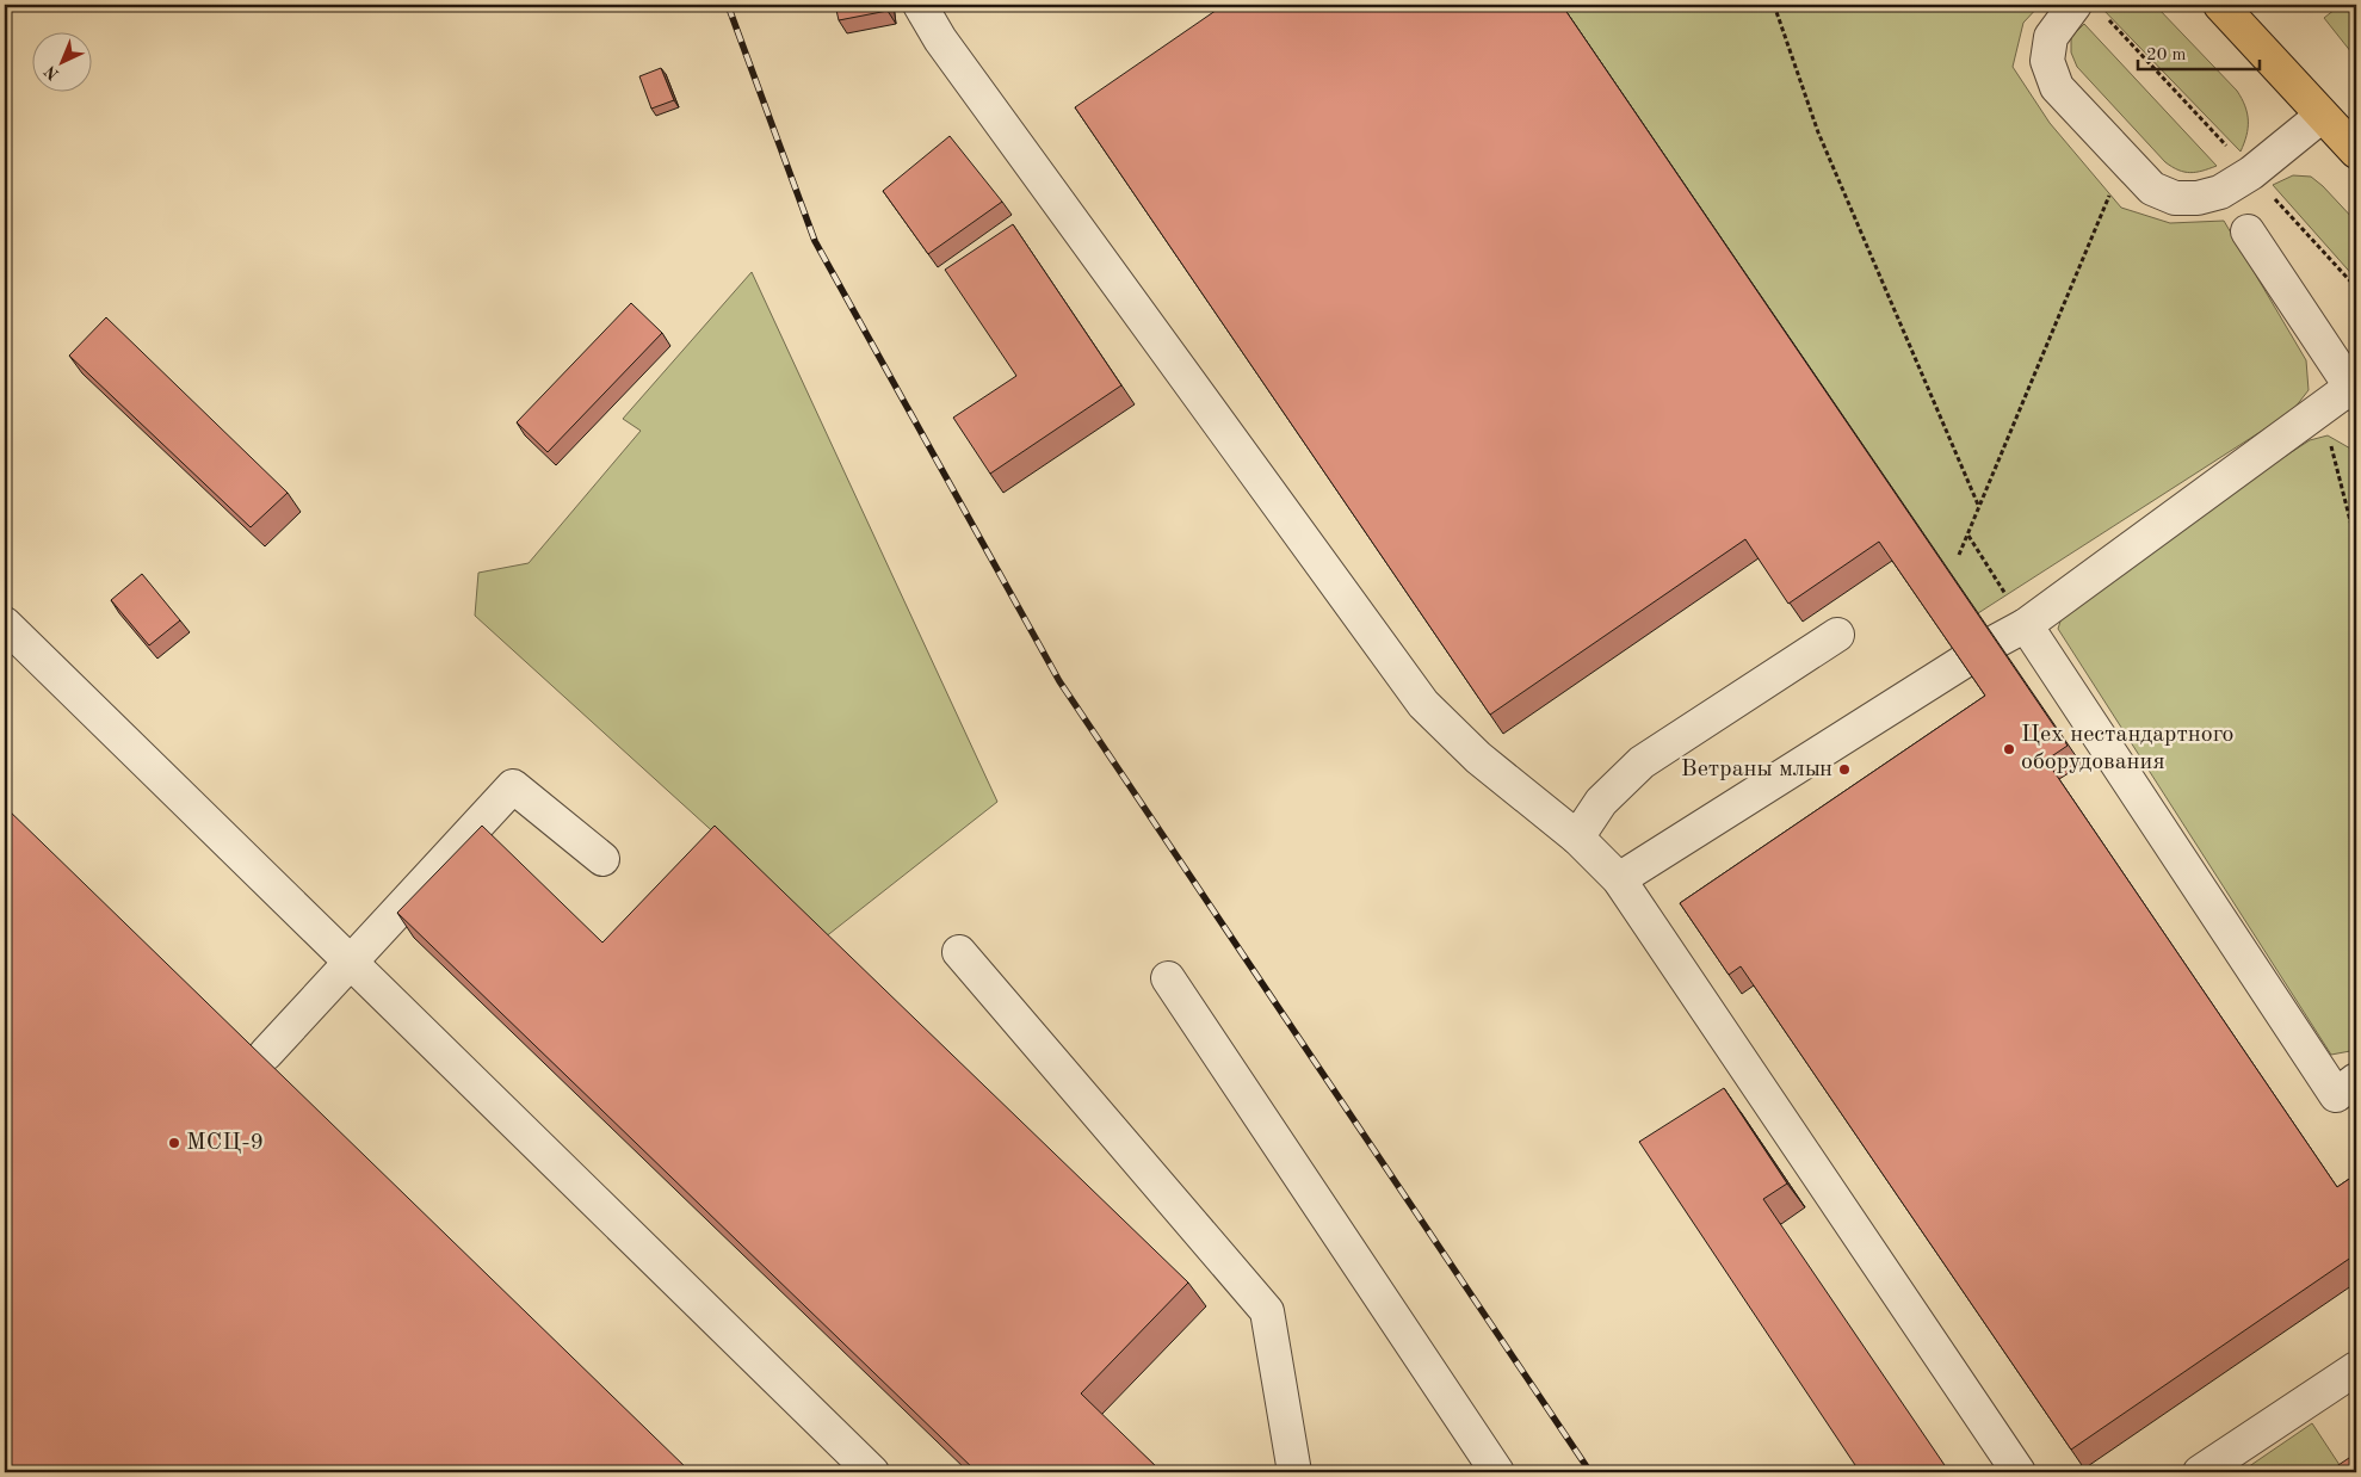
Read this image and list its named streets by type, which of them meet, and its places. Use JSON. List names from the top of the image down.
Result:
{
  "places": ["Цех нестандартного оборудования", "Ветраны млын", "МСЦ-9"],
  "scale_bar": "20 m",
  "north": "bottom left"
}
